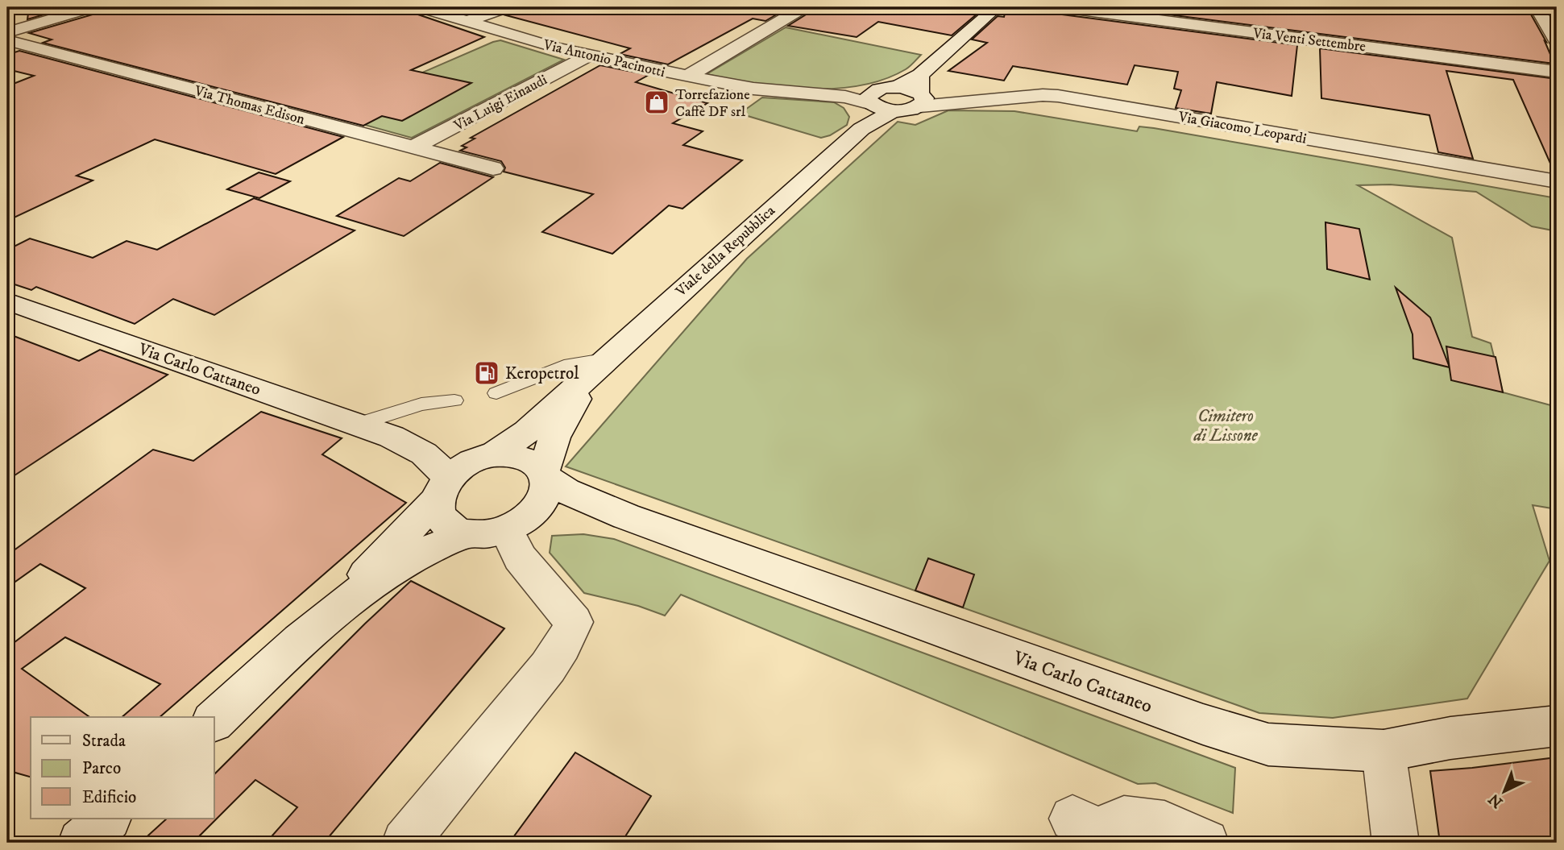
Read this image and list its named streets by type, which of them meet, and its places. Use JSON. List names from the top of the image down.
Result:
{
  "streets": {
    "street": [
      "Via Venti Settembre",
      "Via Antonio Pacinotti",
      "Via Luigi Einaudi",
      "Via Thomas Edison",
      "Via Giacomo Leopardi",
      "Viale della Repubblica",
      "Via Carlo Cattaneo"
    ]
  },
  "crossings": [
    ["Via Antonio Pacinotti", "Via Luigi Einaudi"],
    ["Via Antonio Pacinotti", "Viale della Repubblica"],
    ["Via Luigi Einaudi", "Via Thomas Edison"],
    ["Via Giacomo Leopardi", "Viale della Repubblica"],
    ["Viale della Repubblica", "Via Carlo Cattaneo"]
  ],
  "parks": ["Cimitero di Lissone"],
  "places": {
    "shop": ["Torrefazione Caffè DF srl"],
    "fuel station": ["Keropetrol"]
  },
  "legend": ["Strada", "Parco", "Edificio"],
  "north": "bottom left"
}
